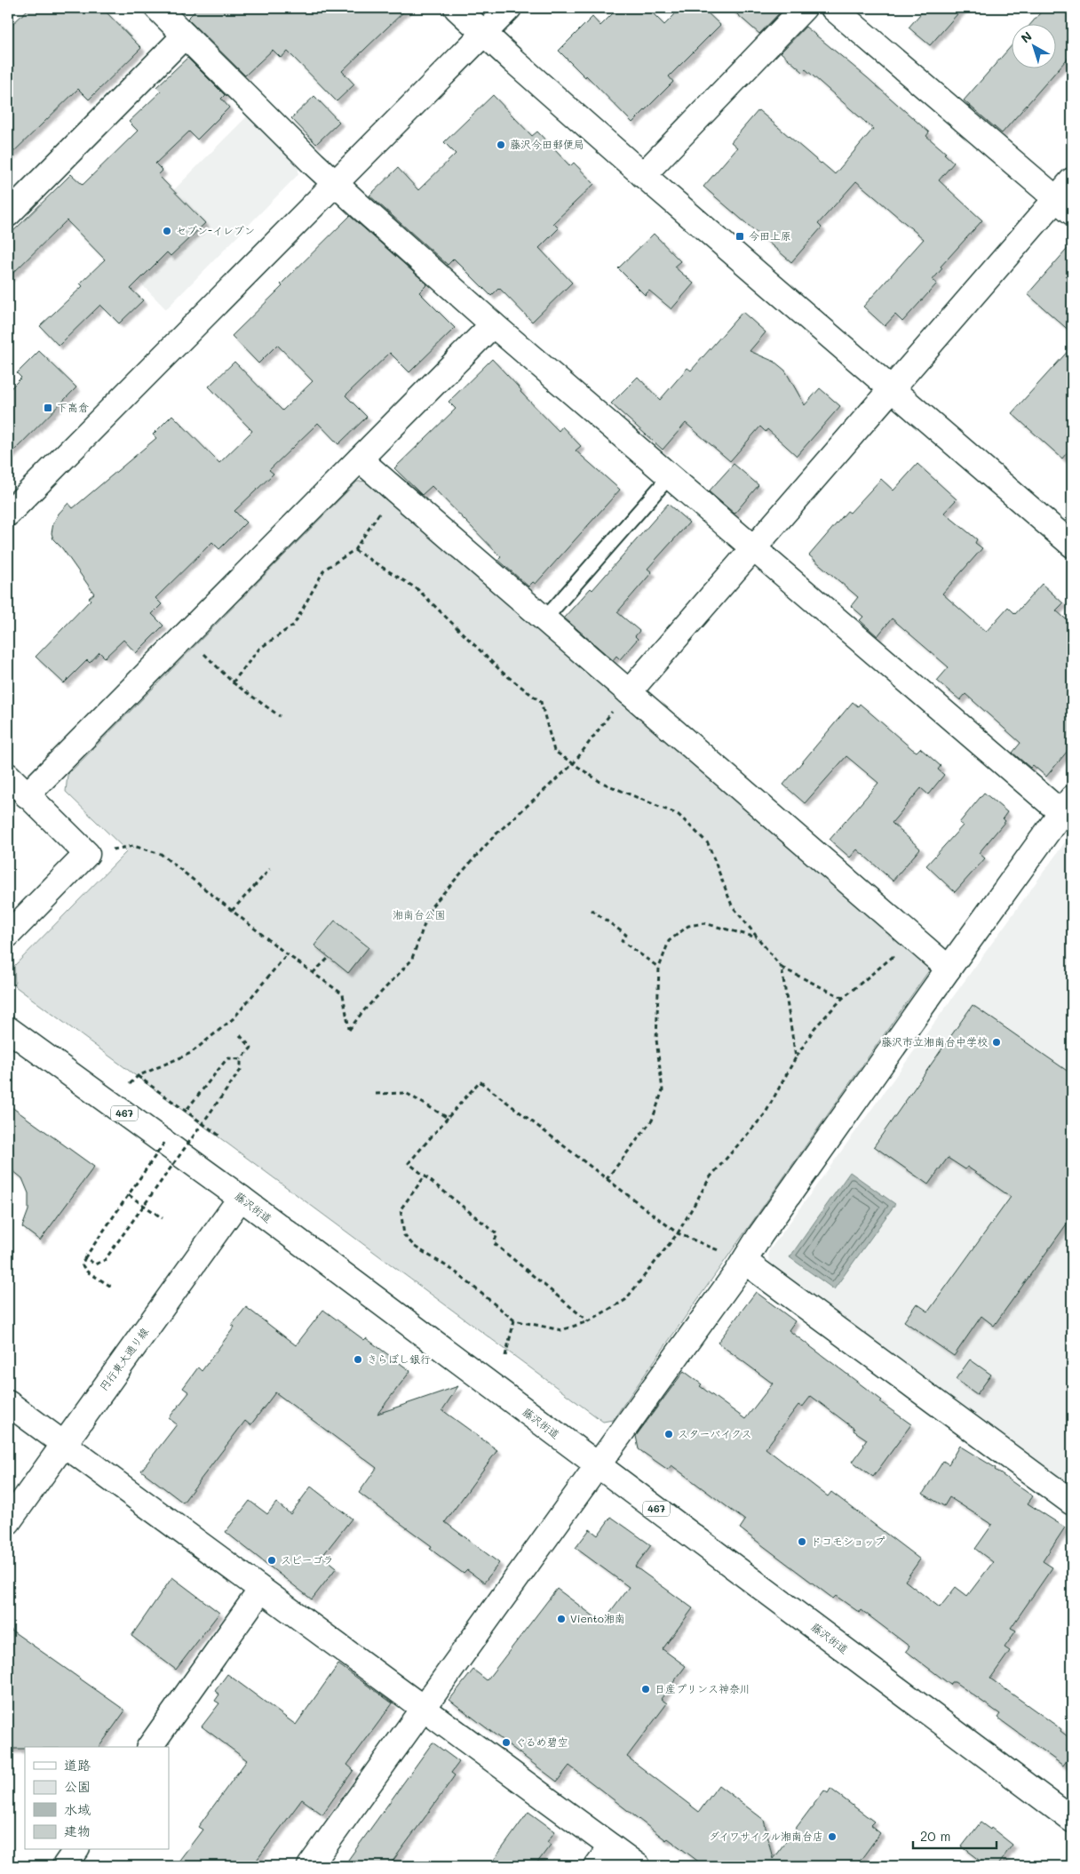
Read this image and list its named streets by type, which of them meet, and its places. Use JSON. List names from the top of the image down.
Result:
{
  "streets": {
    "main road": ["467", "藤沢街道", "円行東大通り線"]
  },
  "crossings": [
    ["藤沢街道", "円行東大通り線"]
  ],
  "parks": ["湘南台公園"],
  "places": {
    "other": [
      "藤沢今田郵便局",
      "セブン-イレブン",
      "藤沢市立湘南台中学校",
      "きらぼし銀行",
      "スターバイクス",
      "ドコモショップ",
      "スピーゴラ",
      "Viento湘南",
      "日産プリンス神奈川",
      "ぐるめ碧空",
      "ダイワサイクル湘南台店"
    ],
    "transit": ["今田上原", "下高倉"]
  },
  "legend": [
    "道路",
    "公園",
    "水域",
    "建物"
  ],
  "scale_bar": "20 m",
  "north": "top left"
}
